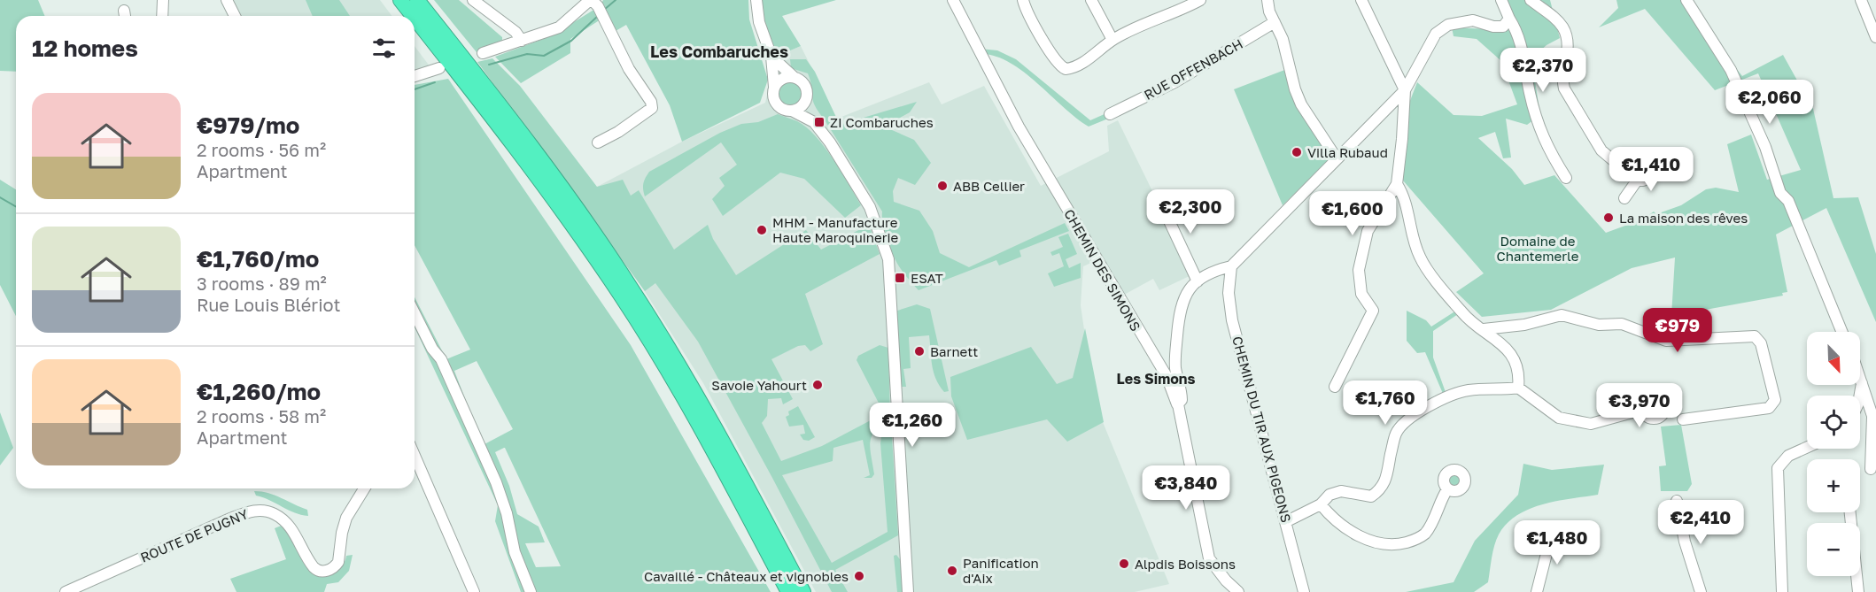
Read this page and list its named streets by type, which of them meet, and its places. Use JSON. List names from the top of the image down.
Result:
{
  "streets": {
    "street": [
      "RUE OFFENBACH",
      "CHEMIN DES SIMONS",
      "CHEMIN DU TIR AUX PIGEONS",
      "ROUTE DE PUGNY"
    ]
  },
  "districts": ["Les Combaruches", "Les Simons"],
  "parks": ["Domaine de Chantemerle"],
  "places": {
    "transit": ["ZI Combaruches", "ESAT"],
    "other": [
      "Villa Rubaud",
      "ABB Cellier",
      "La maison des rêves",
      "MHM - Manufacture Haute Maroquinerie",
      "Barnett",
      "Savoie Yahourt",
      "Alpdis Boissons",
      "Panification d'Aix",
      "Cavaillé - Châteaux et vignobles"
    ]
  },
  "north": "bottom right",
  "page": {
    "heading": "12 homes",
    "price": [
      "€2,370",
      "€2,060",
      "€1,410",
      "€2,300",
      "€1,600",
      "€979",
      "€1,760",
      "€3,970",
      "€1,260",
      "€3,840",
      "€2,410",
      "€1,480"
    ],
    "list": [
      {
        "name": "€979/mo",
        "note": "2 rooms · 56 m² · Apartment"
      },
      {
        "name": "€1,760/mo",
        "note": "3 rooms · 89 m² · Rue Louis Blériot"
      },
      {
        "name": "€1,260/mo",
        "note": "2 rooms · 58 m² · Apartment"
      }
    ],
    "map_buttons": ["+", "−"]
  }
}
